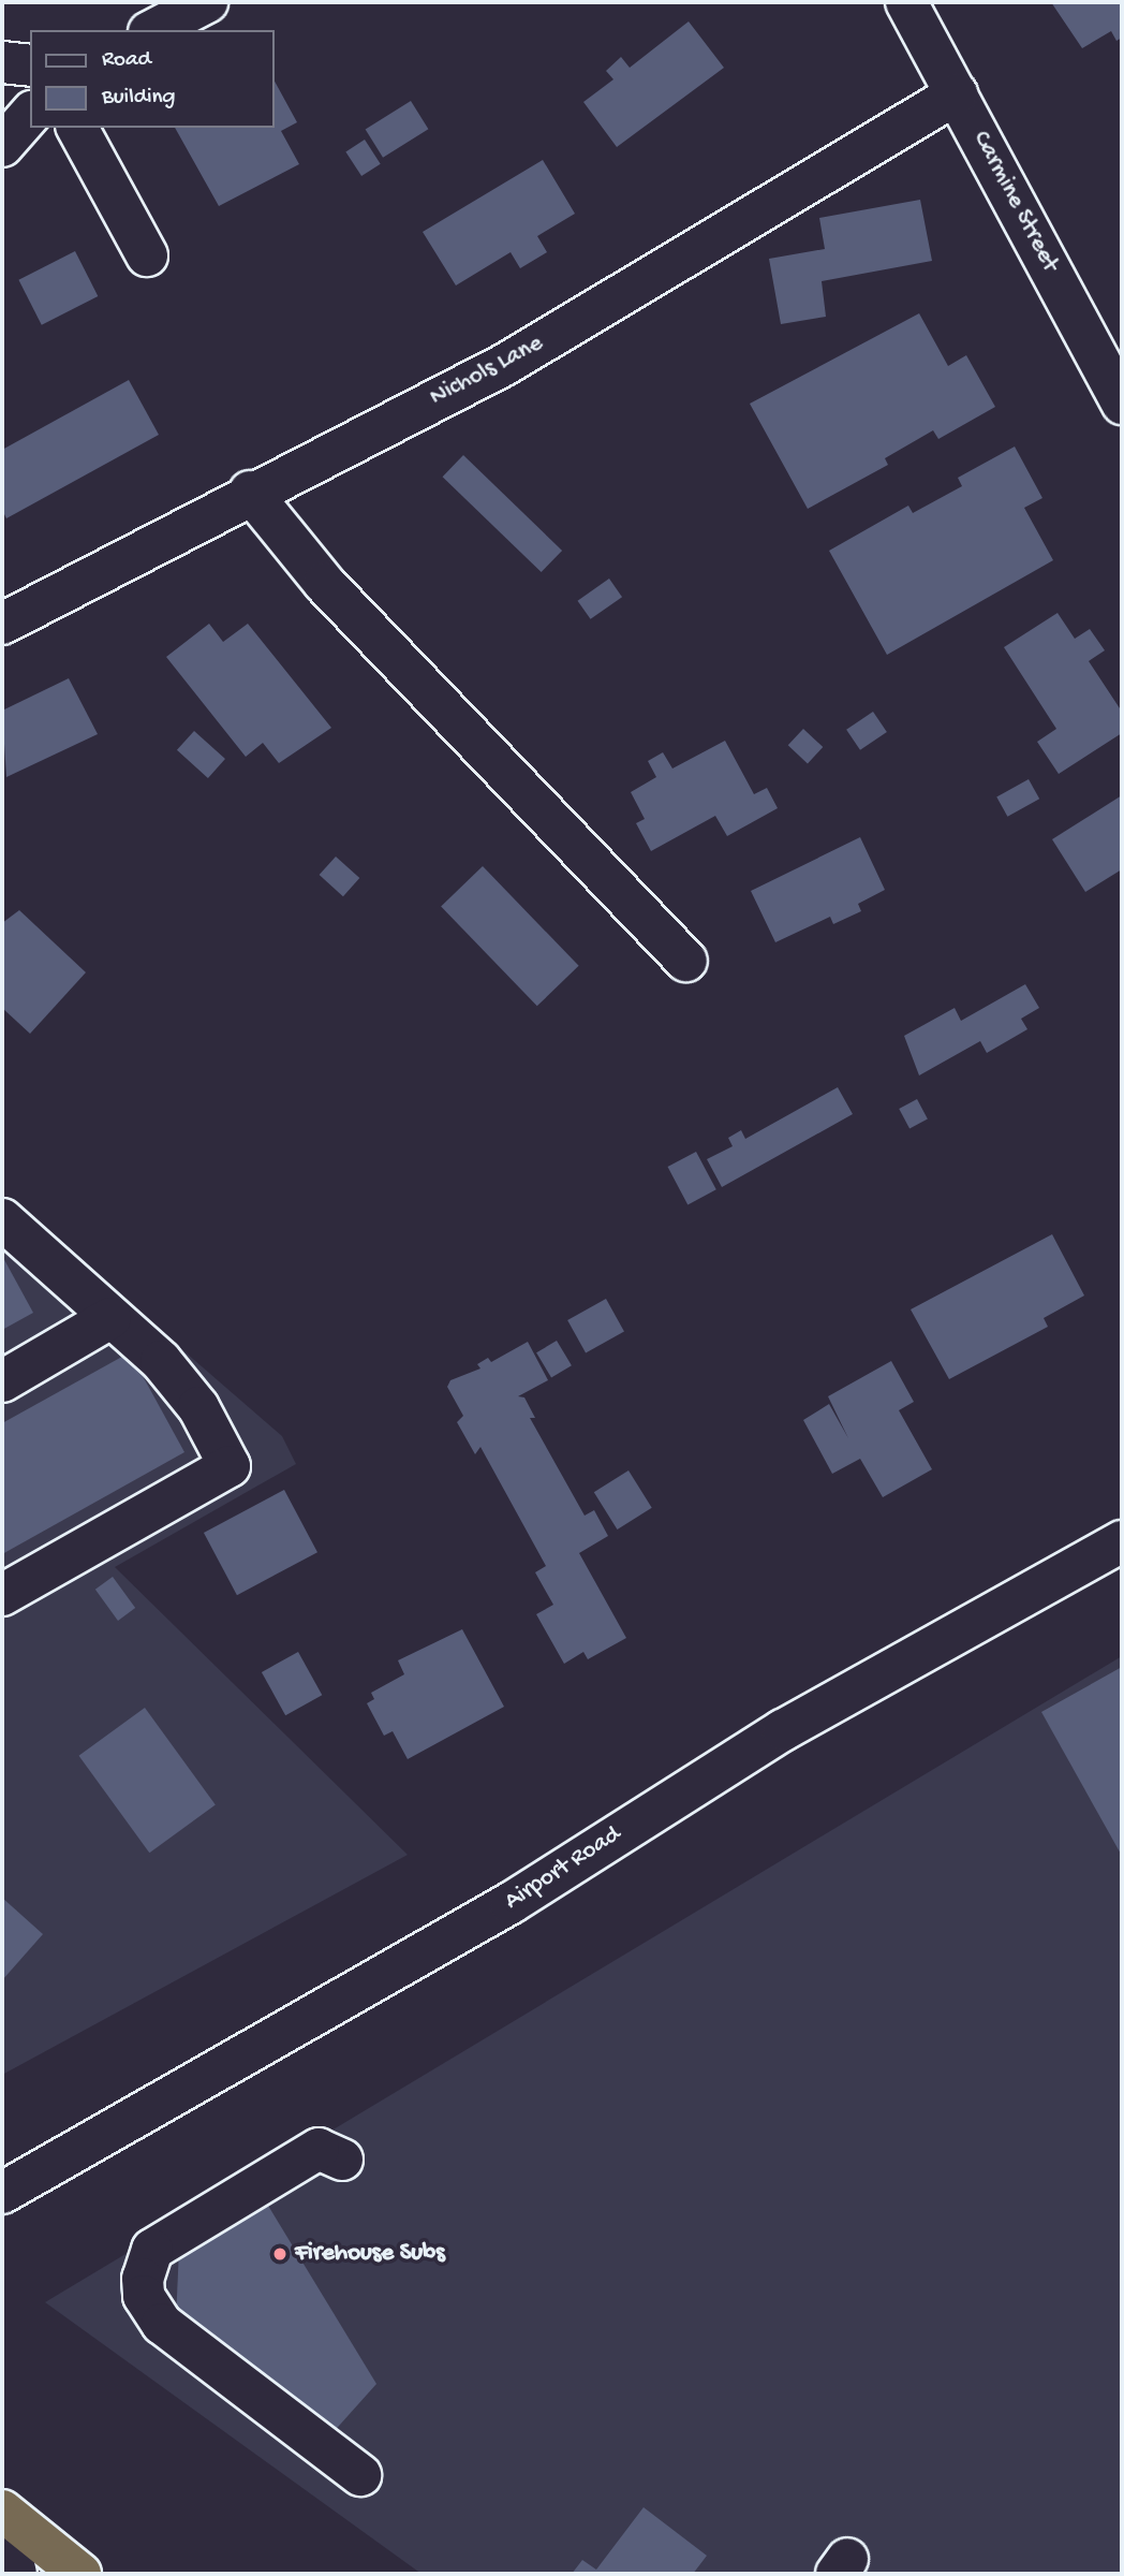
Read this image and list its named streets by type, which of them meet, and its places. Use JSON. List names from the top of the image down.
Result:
{
  "streets": {
    "street": ["Carmine Street", "Nichols Lane", "Airport Road"]
  },
  "crossings": [
    ["Carmine Street", "Nichols Lane"]
  ],
  "places": ["Firehouse Subs"],
  "legend": ["Road", "Building"]
}
